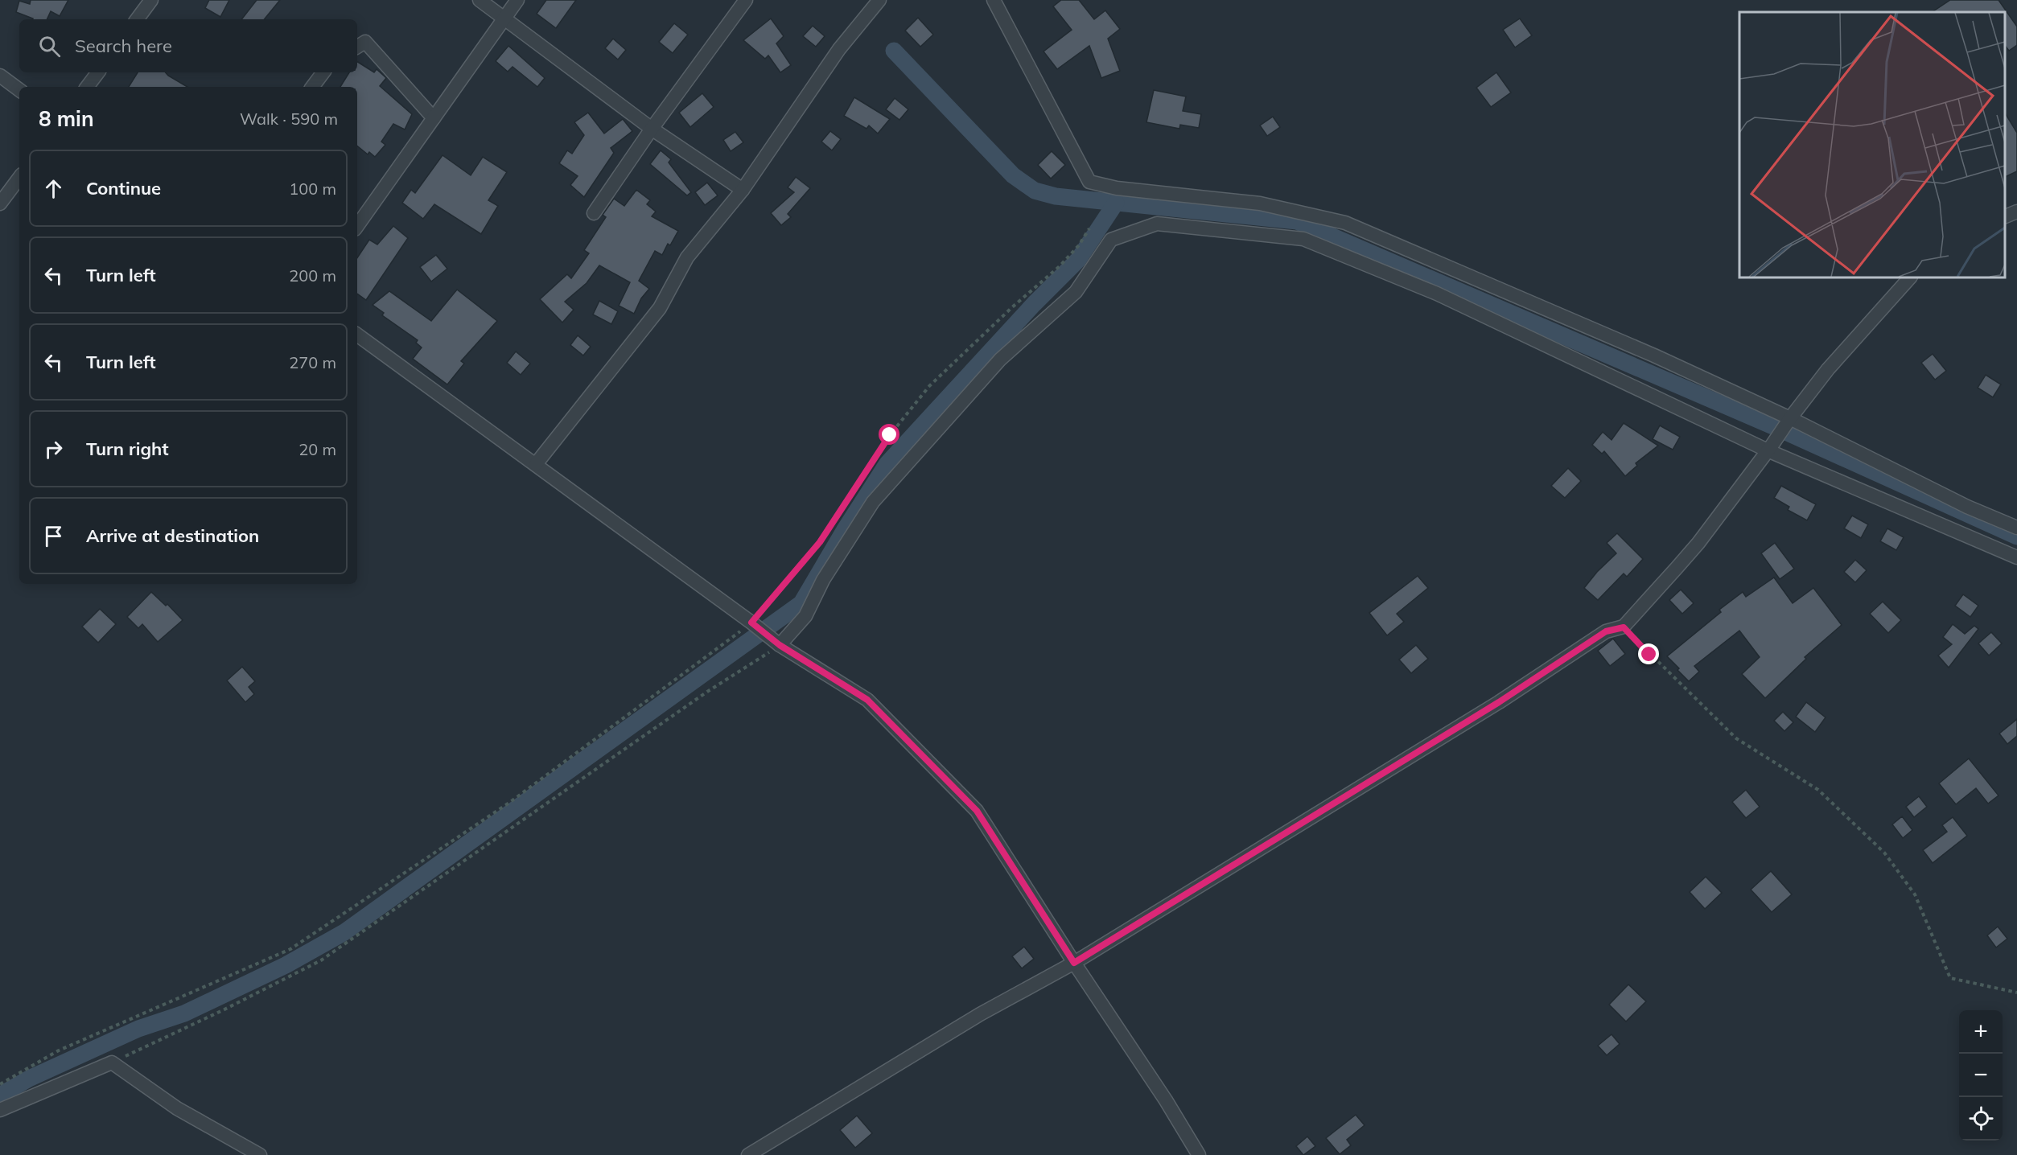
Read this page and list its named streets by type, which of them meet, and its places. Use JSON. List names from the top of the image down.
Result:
{
  "page": {
    "search": "Search here",
    "heading": ["8 min", "Walk · 590 m"],
    "list": [
      ["Continue", "100 m"],
      ["Turn left", "200 m"],
      ["Turn left", "270 m"],
      ["Turn right", "20 m"],
      "Arrive at destination"
    ],
    "map_buttons": ["+", "−"]
  }
}
